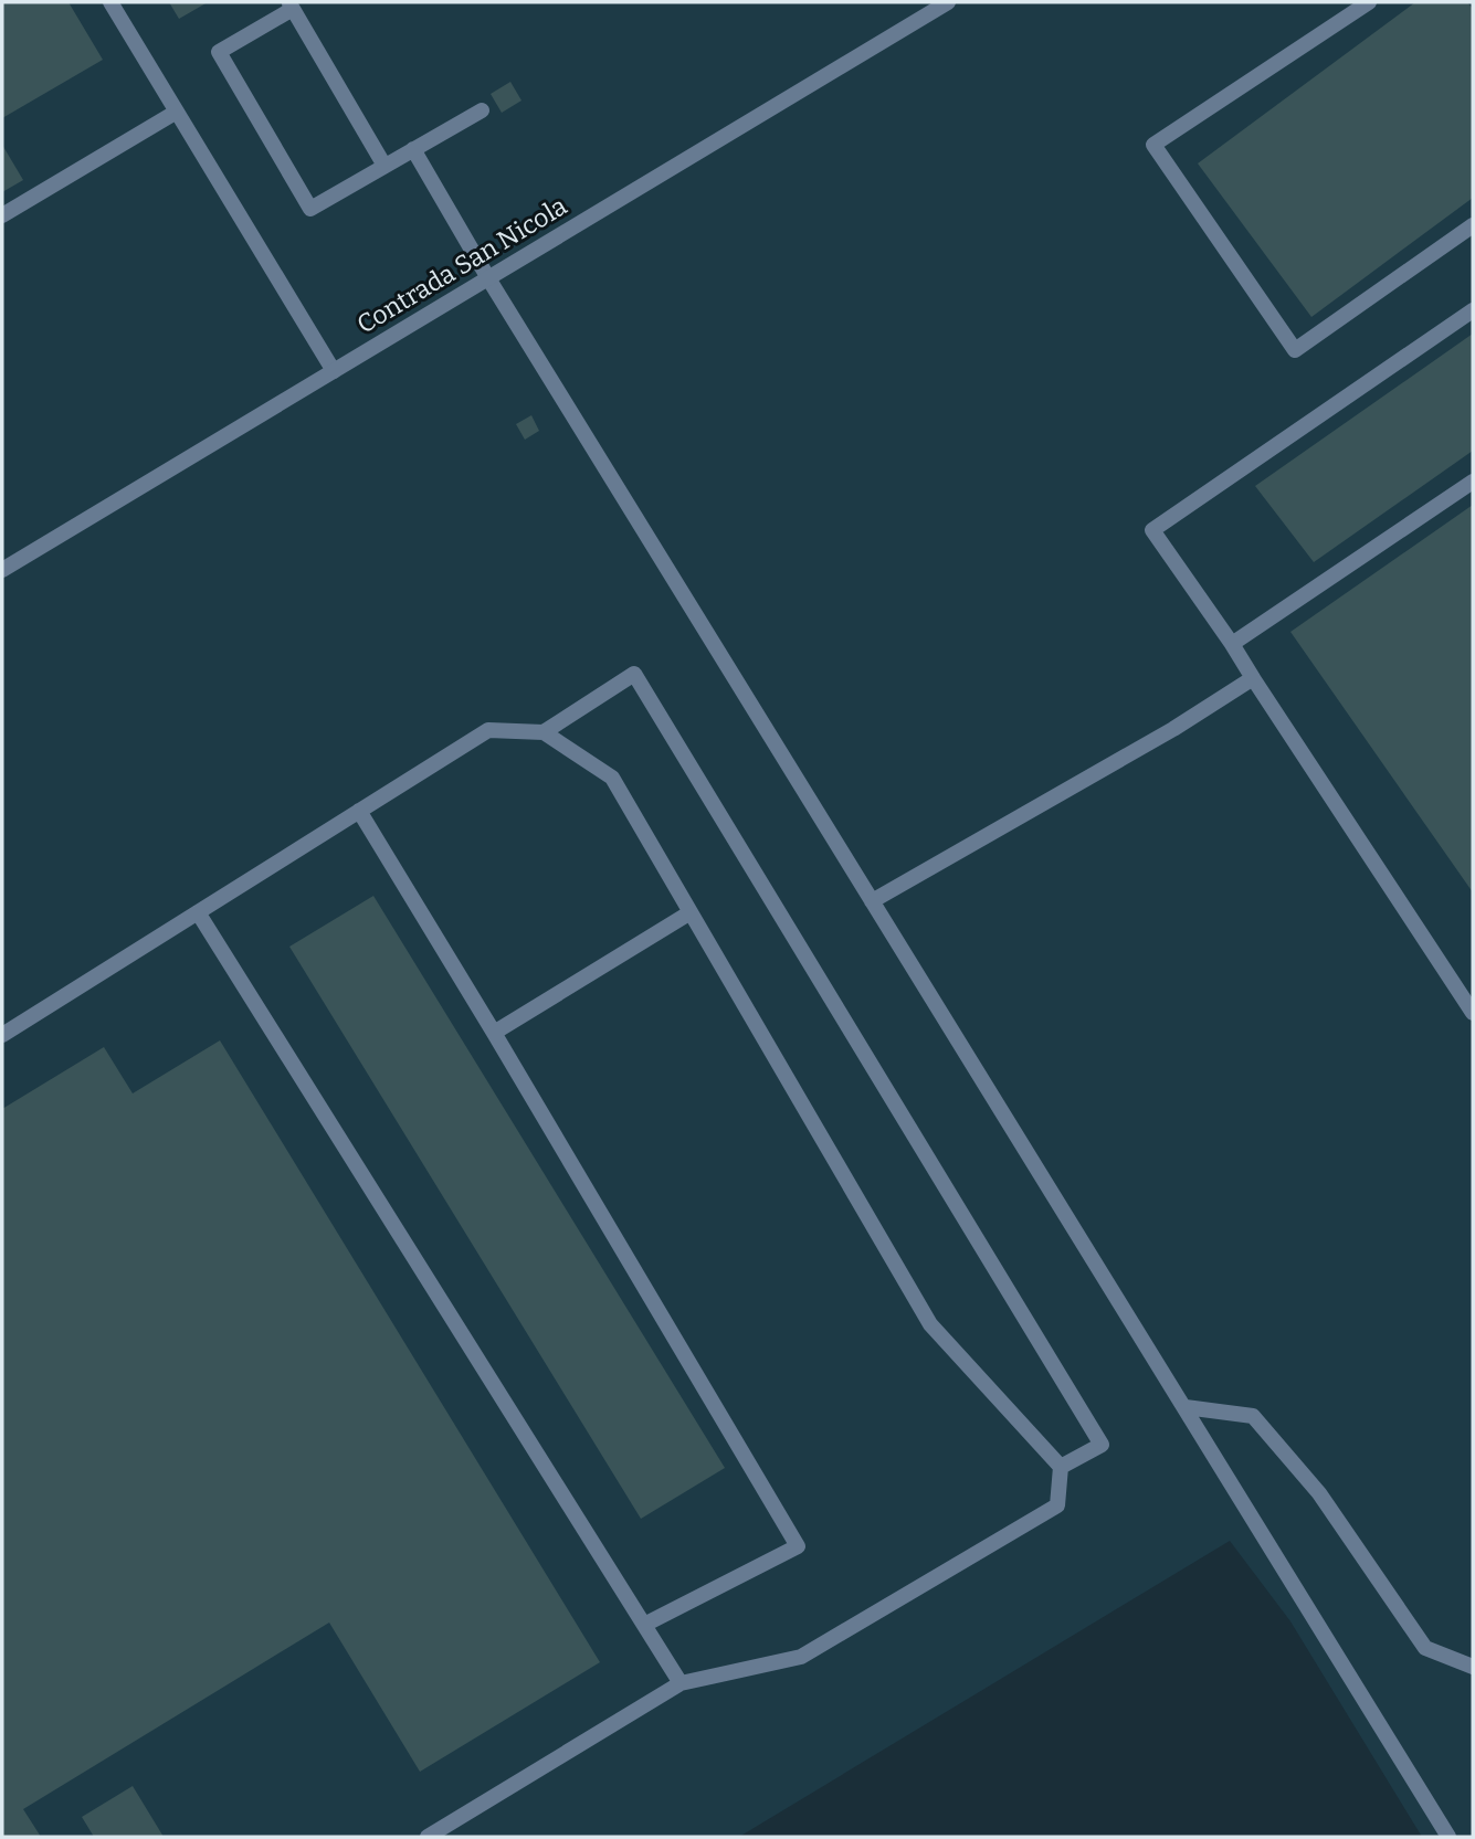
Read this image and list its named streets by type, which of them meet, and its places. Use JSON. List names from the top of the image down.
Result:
{
  "streets": {
    "street": ["Contrada San Nicola"]
  }
}
